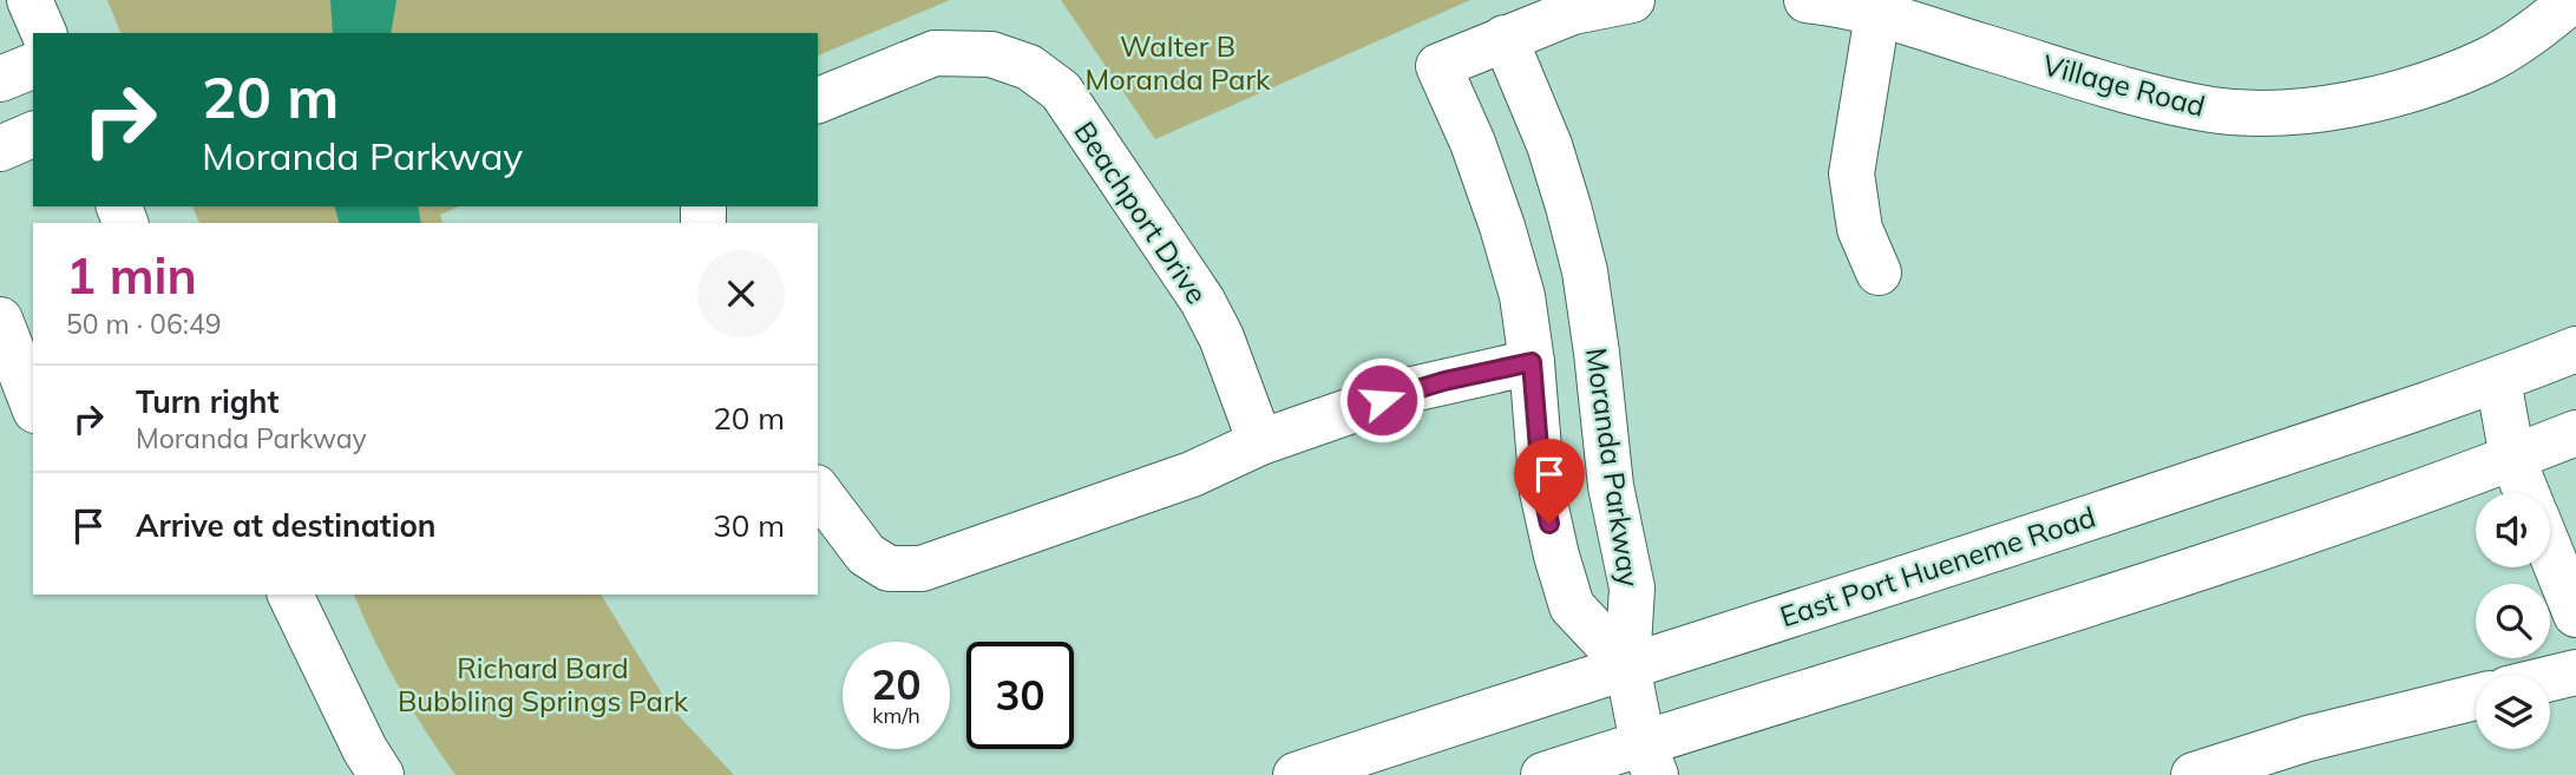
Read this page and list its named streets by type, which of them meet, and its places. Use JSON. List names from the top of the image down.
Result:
{
  "streets": {
    "street": [
      "Village Road",
      "Beachport Drive",
      "Moranda Parkway",
      "East Port Hueneme Road"
    ]
  },
  "crossings": [
    ["Moranda Parkway", "East Port Hueneme Road"]
  ],
  "parks": ["Walter B Moranda Park", "Richard Bard Bubbling Springs Park"],
  "page": {
    "turn": ["20 m", "Moranda Parkway"],
    "heading": ["1 min", "50 m · 06:49"],
    "list": [
      {
        "name": "Turn right",
        "note": "Moranda Parkway",
        "value": "20 m"
      },
      {
        "name": "Arrive at destination",
        "value": "30 m"
      }
    ],
    "speed": "20 km/h",
    "limit": "30"
  }
}
